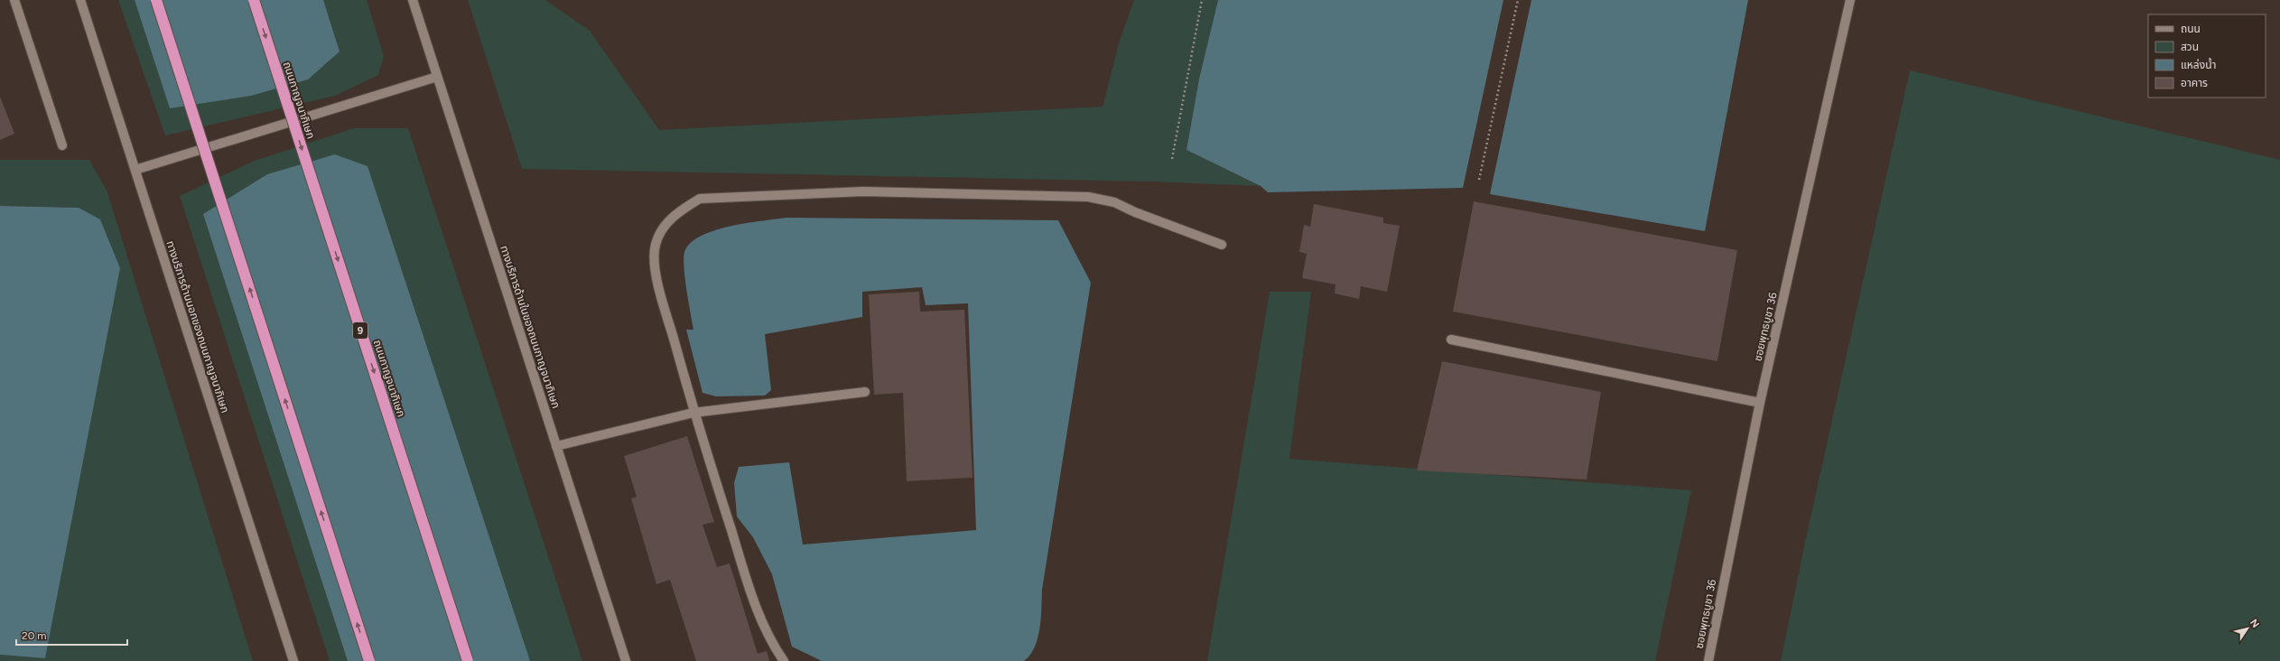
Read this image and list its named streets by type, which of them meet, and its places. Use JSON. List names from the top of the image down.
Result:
{
  "streets": {
    "highway": ["ถนนกาญจนาภิเษก", "9"],
    "street": ["ทางบริการด้านนอกของถนนกาญจนาภิเษก", "ทางบริการด้านในของถนนกาญจนาภิเษก", "ซอยพุทธบูชา 36"]
  },
  "legend": [
    "ถนน",
    "สวน",
    "แหล่งน้ำ",
    "อาคาร"
  ],
  "scale_bar": "20 m",
  "north": "top right"
}
